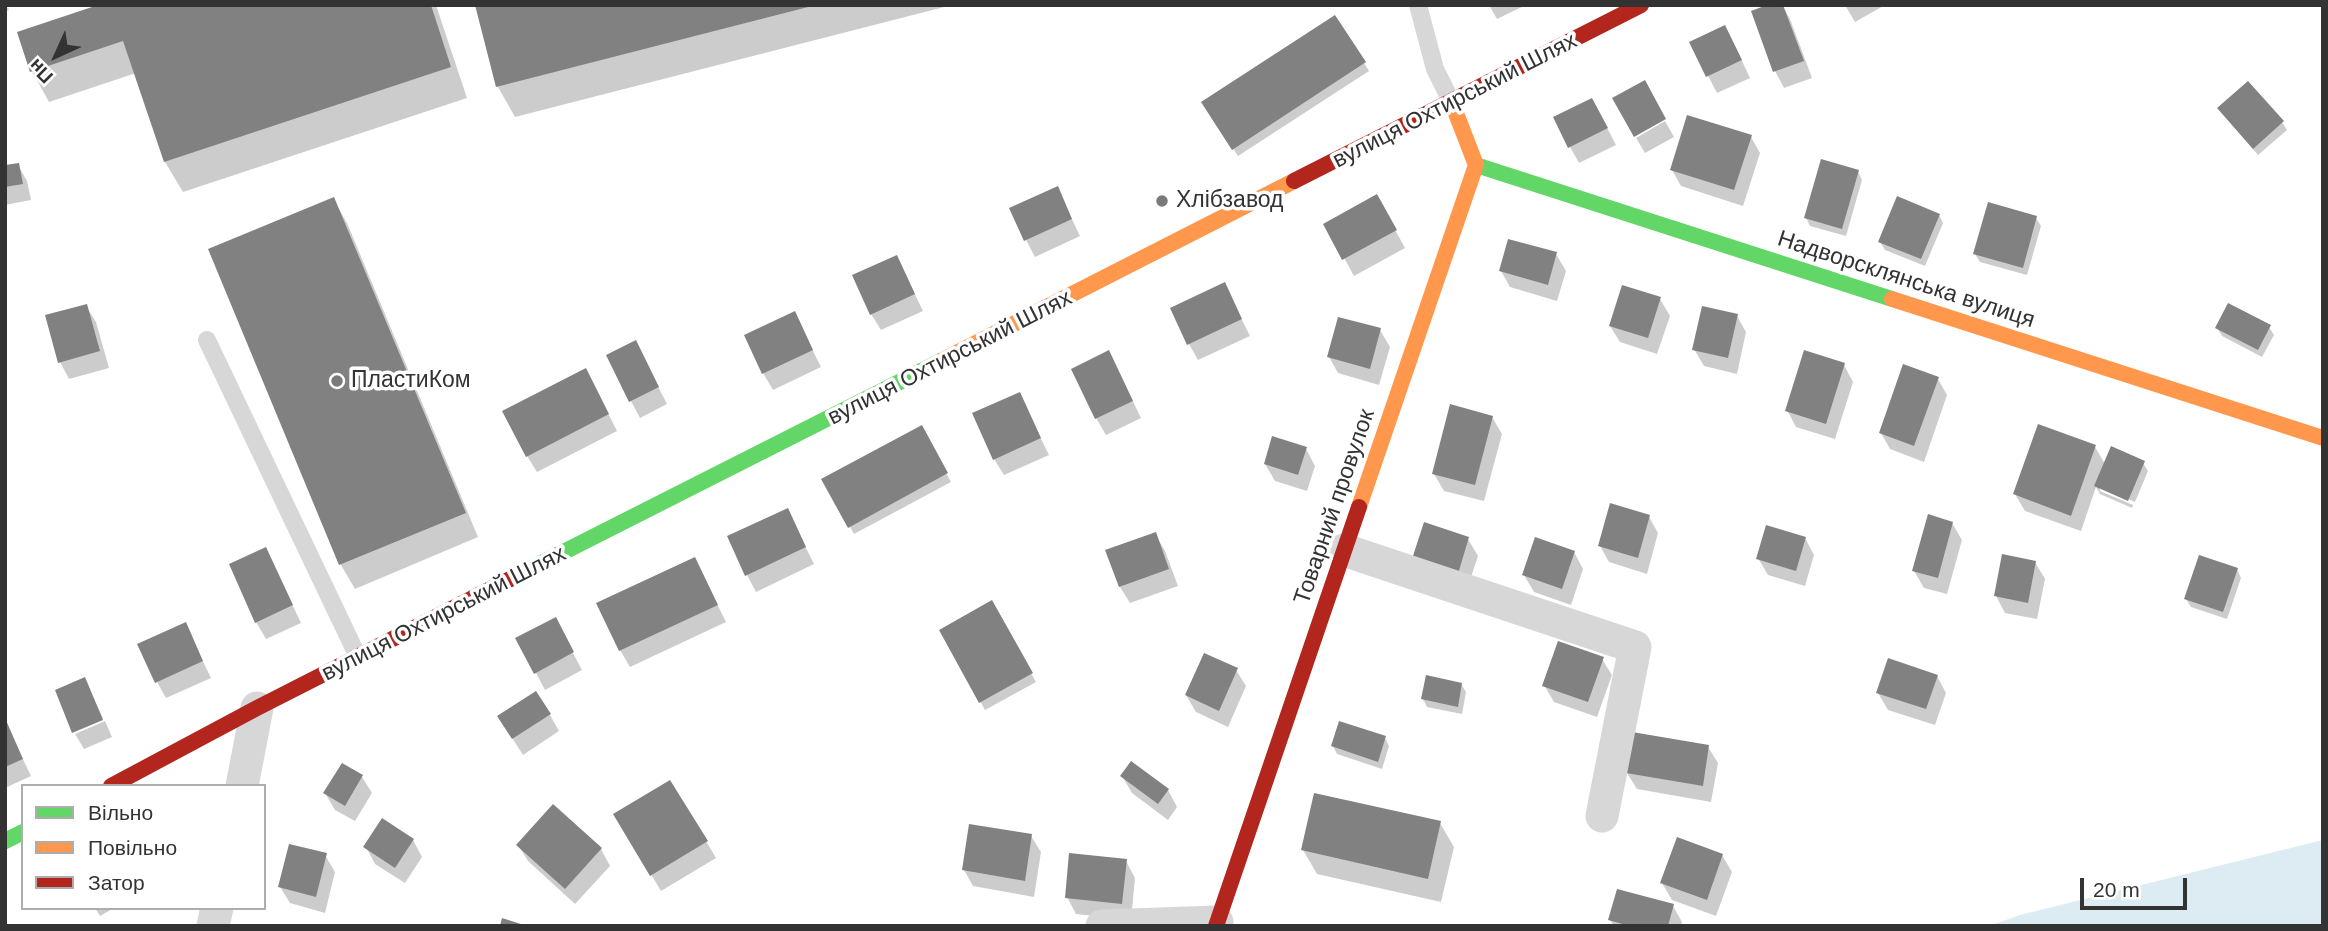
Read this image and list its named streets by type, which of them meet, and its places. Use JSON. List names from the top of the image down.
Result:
{
  "streets": {
    "street": ["вулиця Охтирський Шлях", "Надворсклянська вулиця", "Товарний провулок"]
  },
  "crossings": [
    ["Надворсклянська вулиця", "Товарний провулок"]
  ],
  "places": ["Хлібзавод", "ПластиКом"],
  "legend": ["Вільно", "Повільно", "Затор"],
  "scale_bar": "20 m",
  "north": "bottom left"
}
